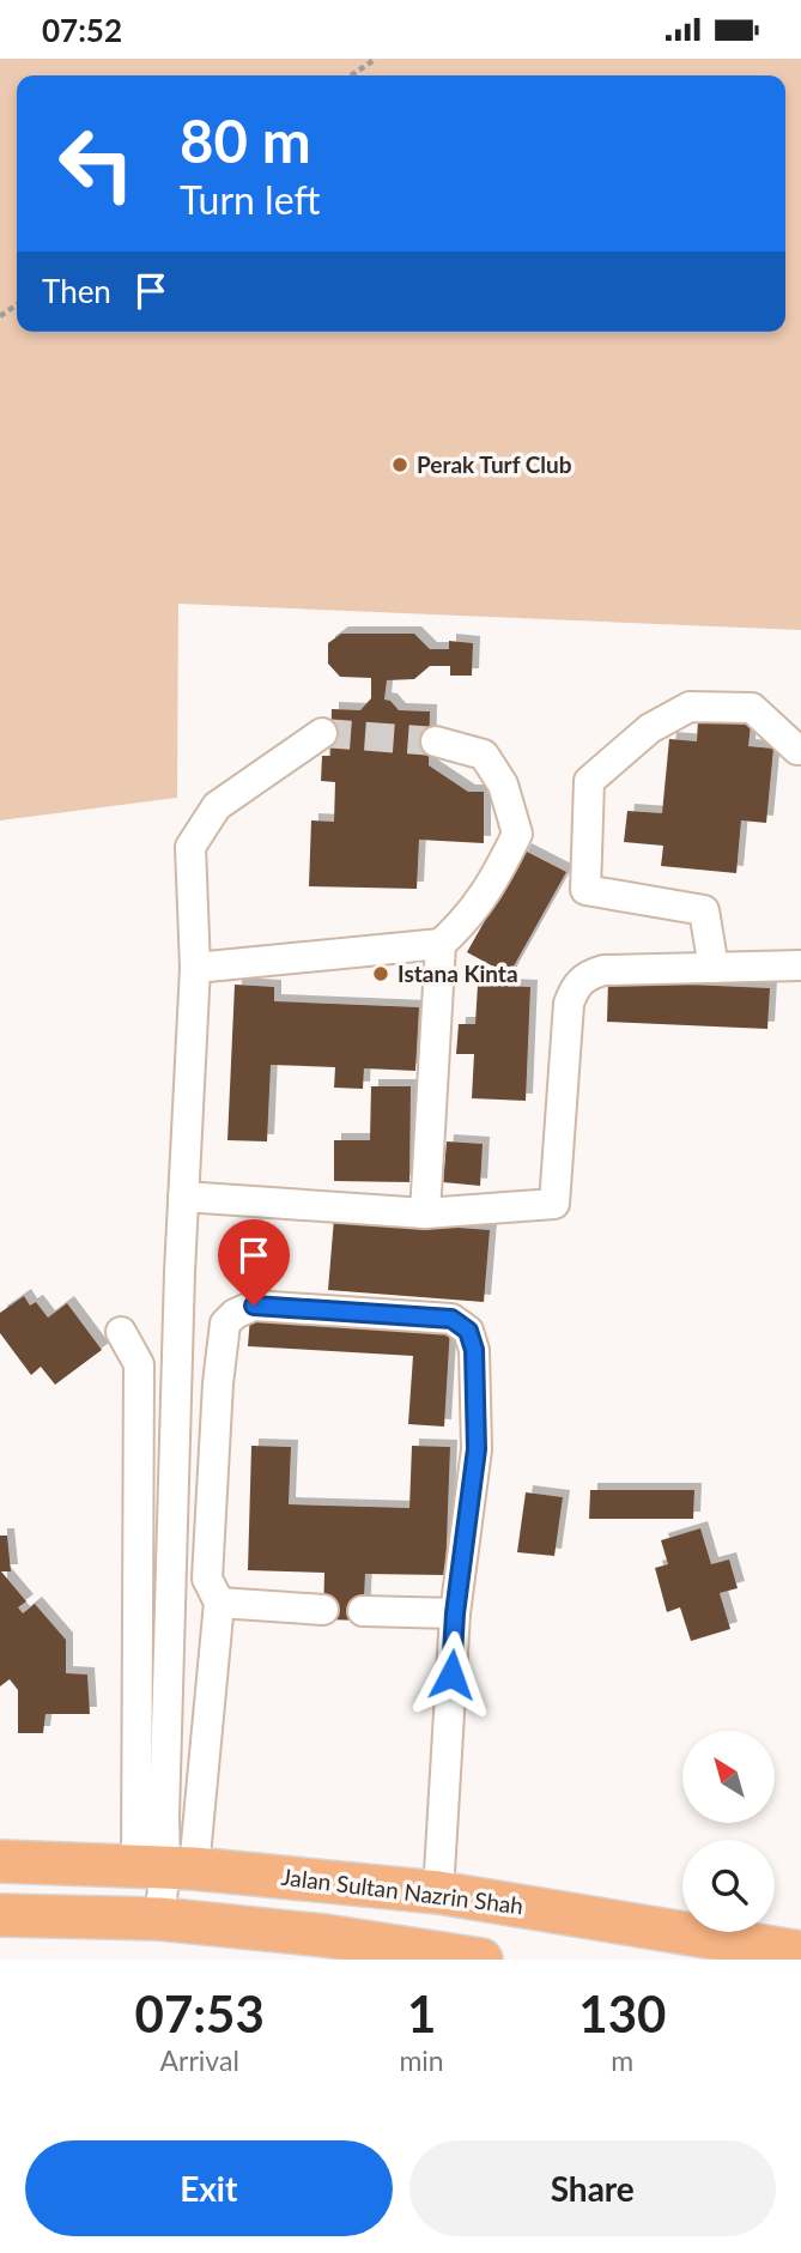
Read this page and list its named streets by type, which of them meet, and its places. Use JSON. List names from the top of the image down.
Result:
{
  "streets": {
    "highway": ["Jalan Sultan Nazrin Shah"]
  },
  "places": ["Perak Turf Club", "Istana Kinta"],
  "north": "top left",
  "page": {
    "status": "07:52",
    "turn": ["80 m", "Turn left"],
    "then": "Then",
    "eta": [
      "07:53",
      "Arrival",
      "1",
      "min",
      "130",
      "m"
    ],
    "buttons": ["Exit", "Share"]
  }
}
